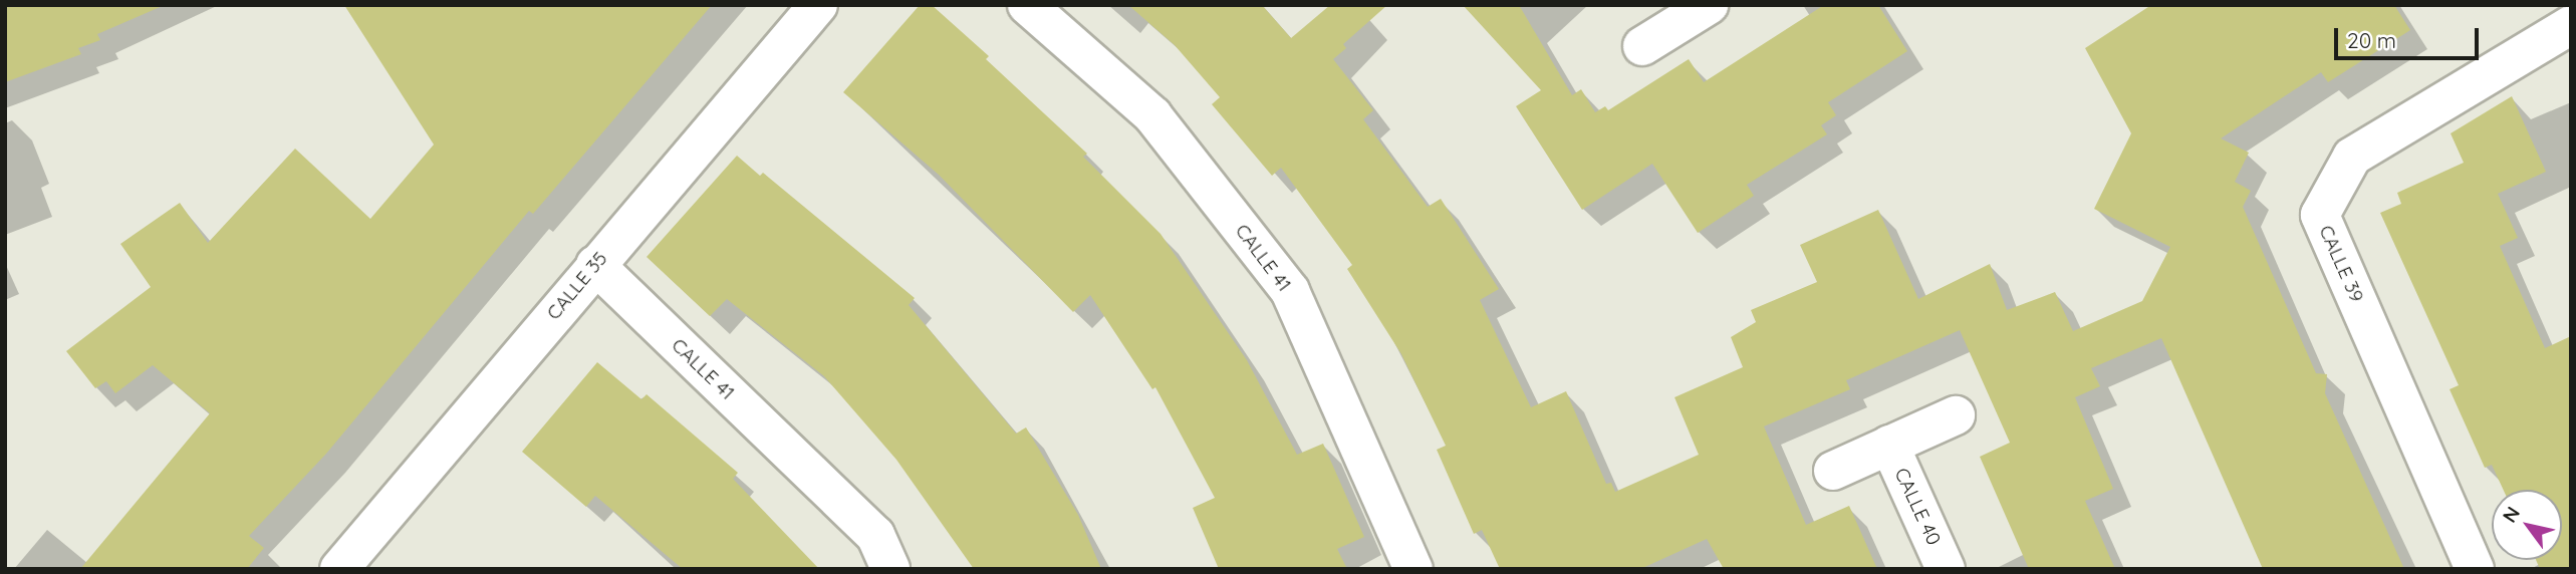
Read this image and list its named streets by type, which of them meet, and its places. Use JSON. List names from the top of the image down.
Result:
{
  "streets": {
    "street": [
      "CALLE 41",
      "CALLE 39",
      "CALLE 35",
      "CALLE 40"
    ]
  },
  "crossings": [
    ["CALLE 41", "CALLE 35"]
  ],
  "scale_bar": "20 m",
  "north": "top left"
}
